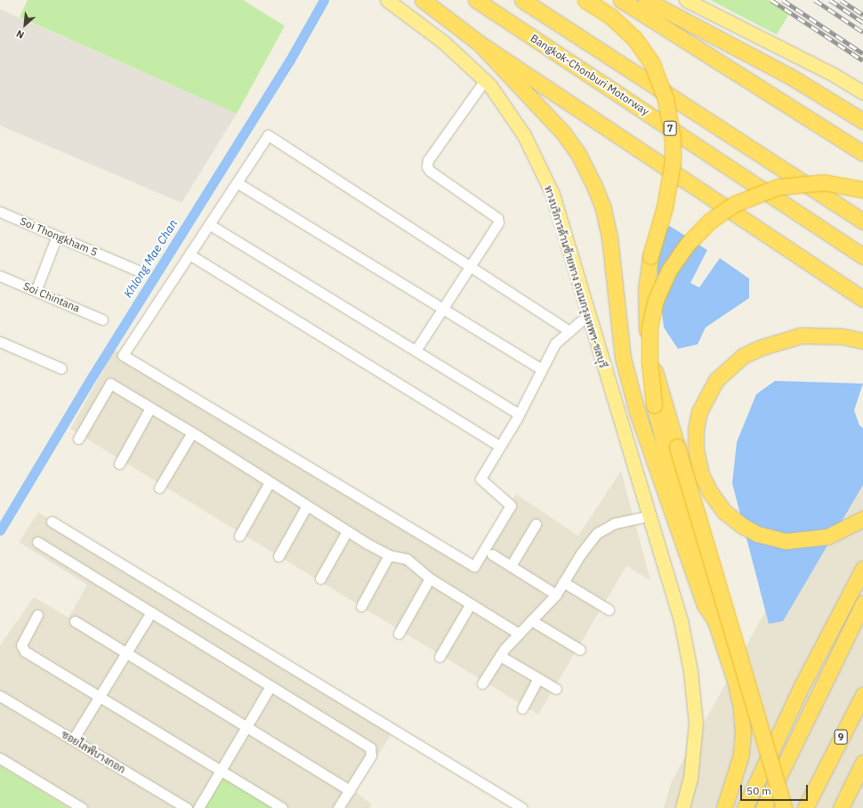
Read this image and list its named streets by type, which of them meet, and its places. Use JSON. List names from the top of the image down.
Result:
{
  "streets": {
    "highway": ["Bangkok-Chonburi Motorway", "7", "9"],
    "main road": ["ทางบริการด้านซ้ายทาง ถนนกรุงเทพฯ-ชลบุรี"],
    "street": ["Soi Thongkham 5", "Soi Chintana", "ซอยไลฟ์บางกอก"]
  },
  "water": ["Khlong Mae Chan"],
  "scale_bar": "50 m",
  "north": "bottom left"
}
